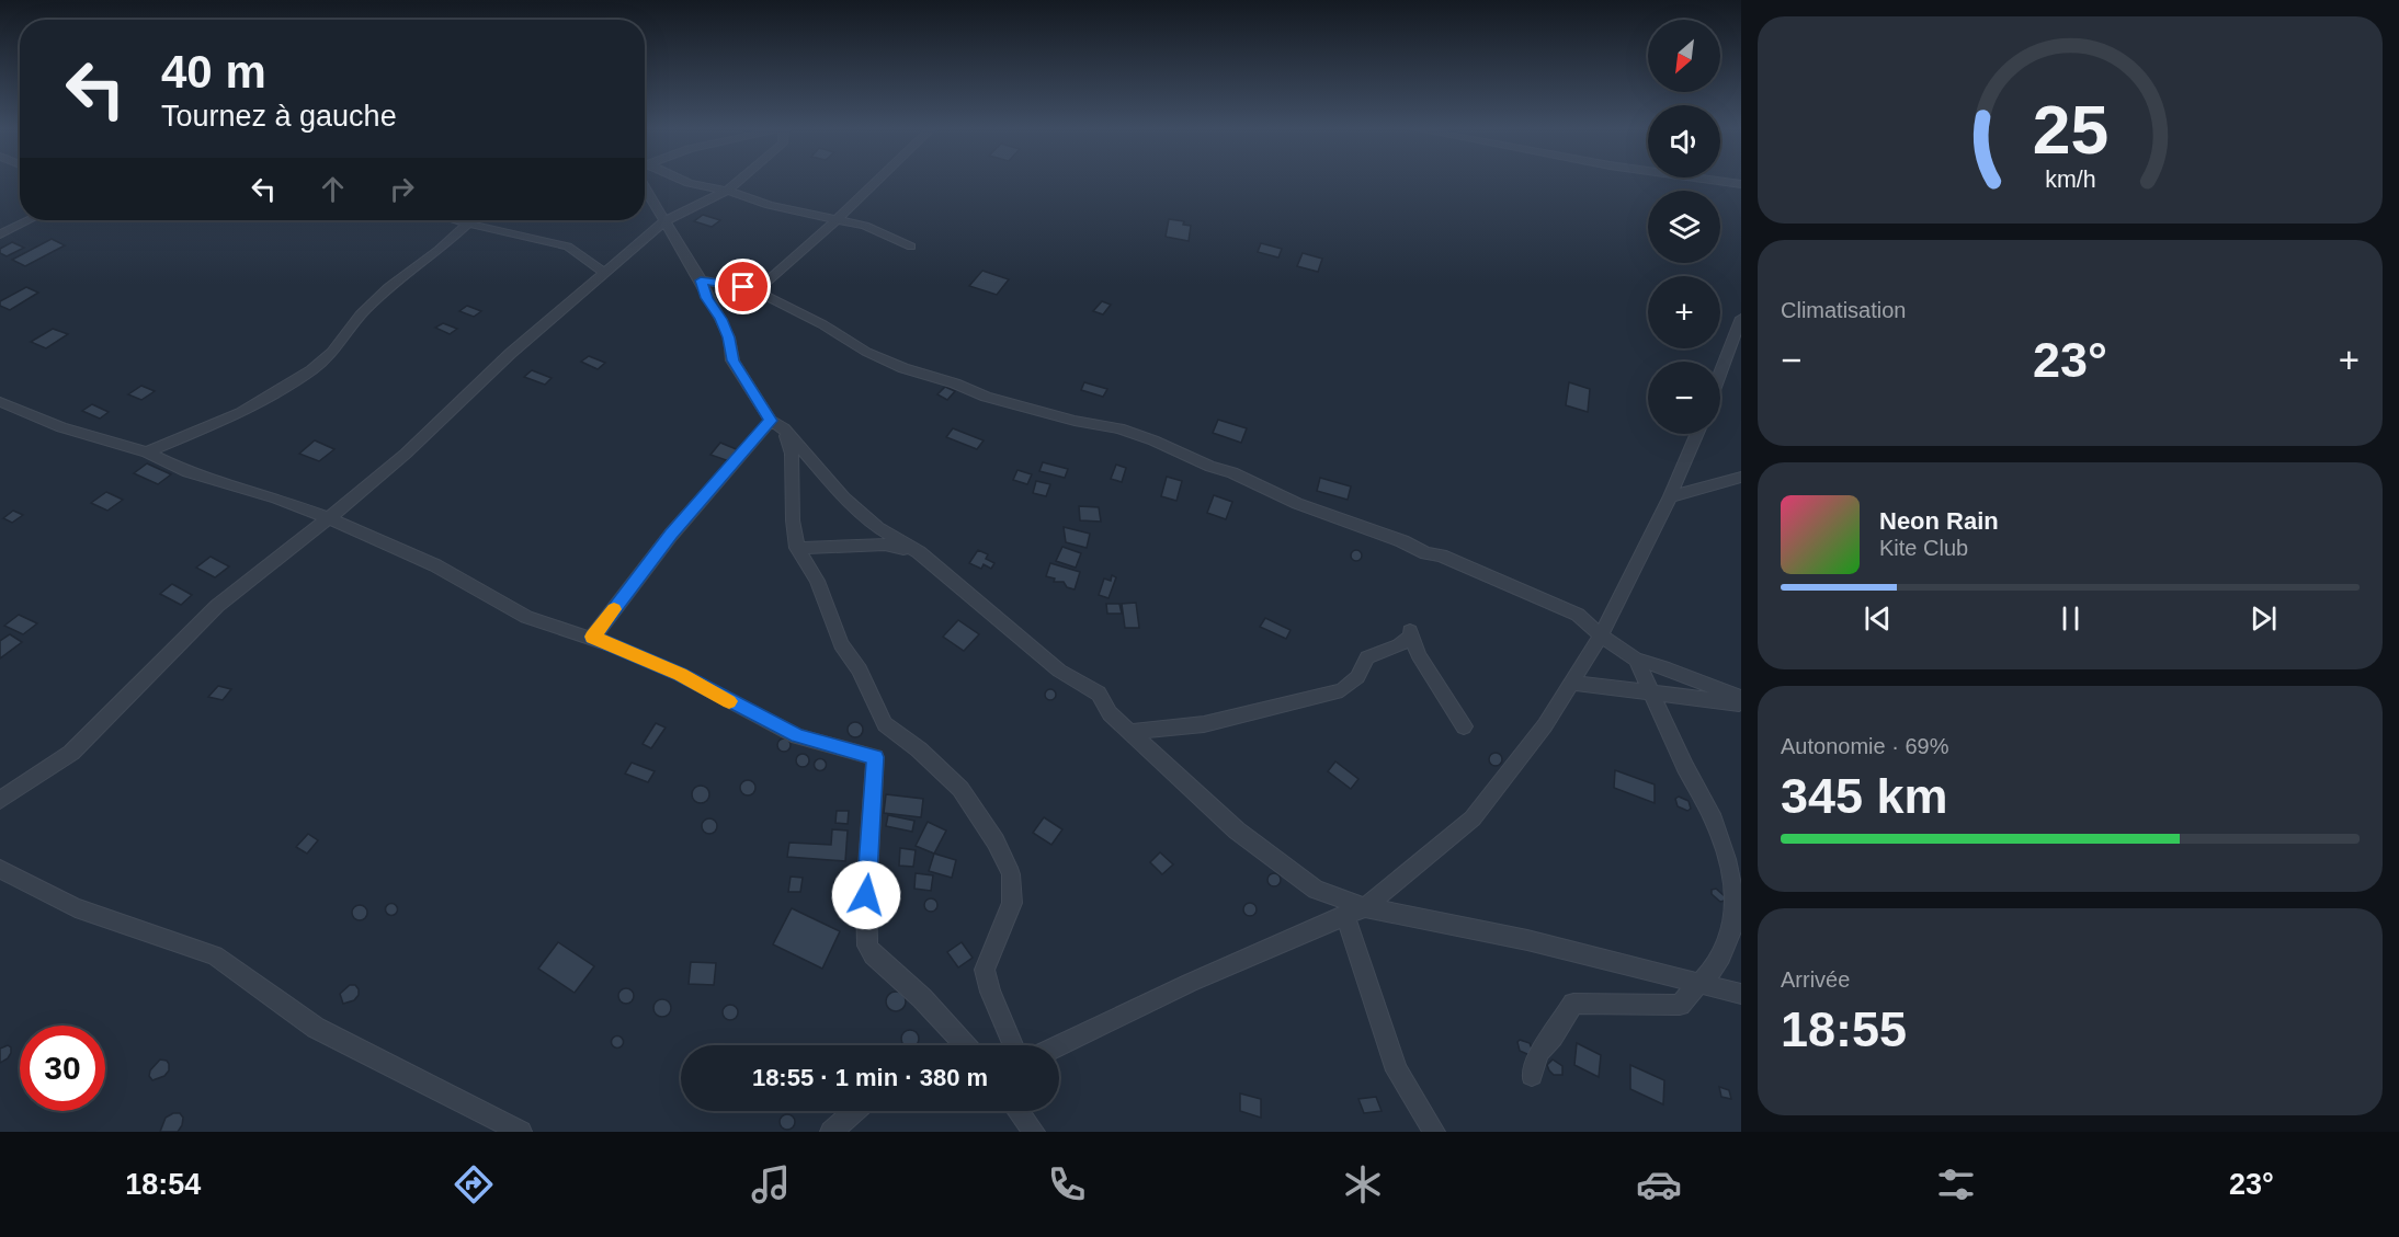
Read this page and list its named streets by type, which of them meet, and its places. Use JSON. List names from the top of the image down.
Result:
{
  "north": "bottom left",
  "page": {
    "map_buttons": ["+", "−"],
    "turn": ["40 m", "Tournez à gauche"],
    "tile": [
      "Climatisation",
      ["Autonomie · 69%", "345 km"],
      ["Arrivée", "18:55"]
    ],
    "heat": ["−", "23°", "+"],
    "song": ["Neon Rain", "Kite Club"],
    "limit": "30",
    "trip": "18:55 · 1 min · 380 m",
    "tabs": ["18:54", "23°"],
    "gauge": ["25", "km/h"]
  }
}
